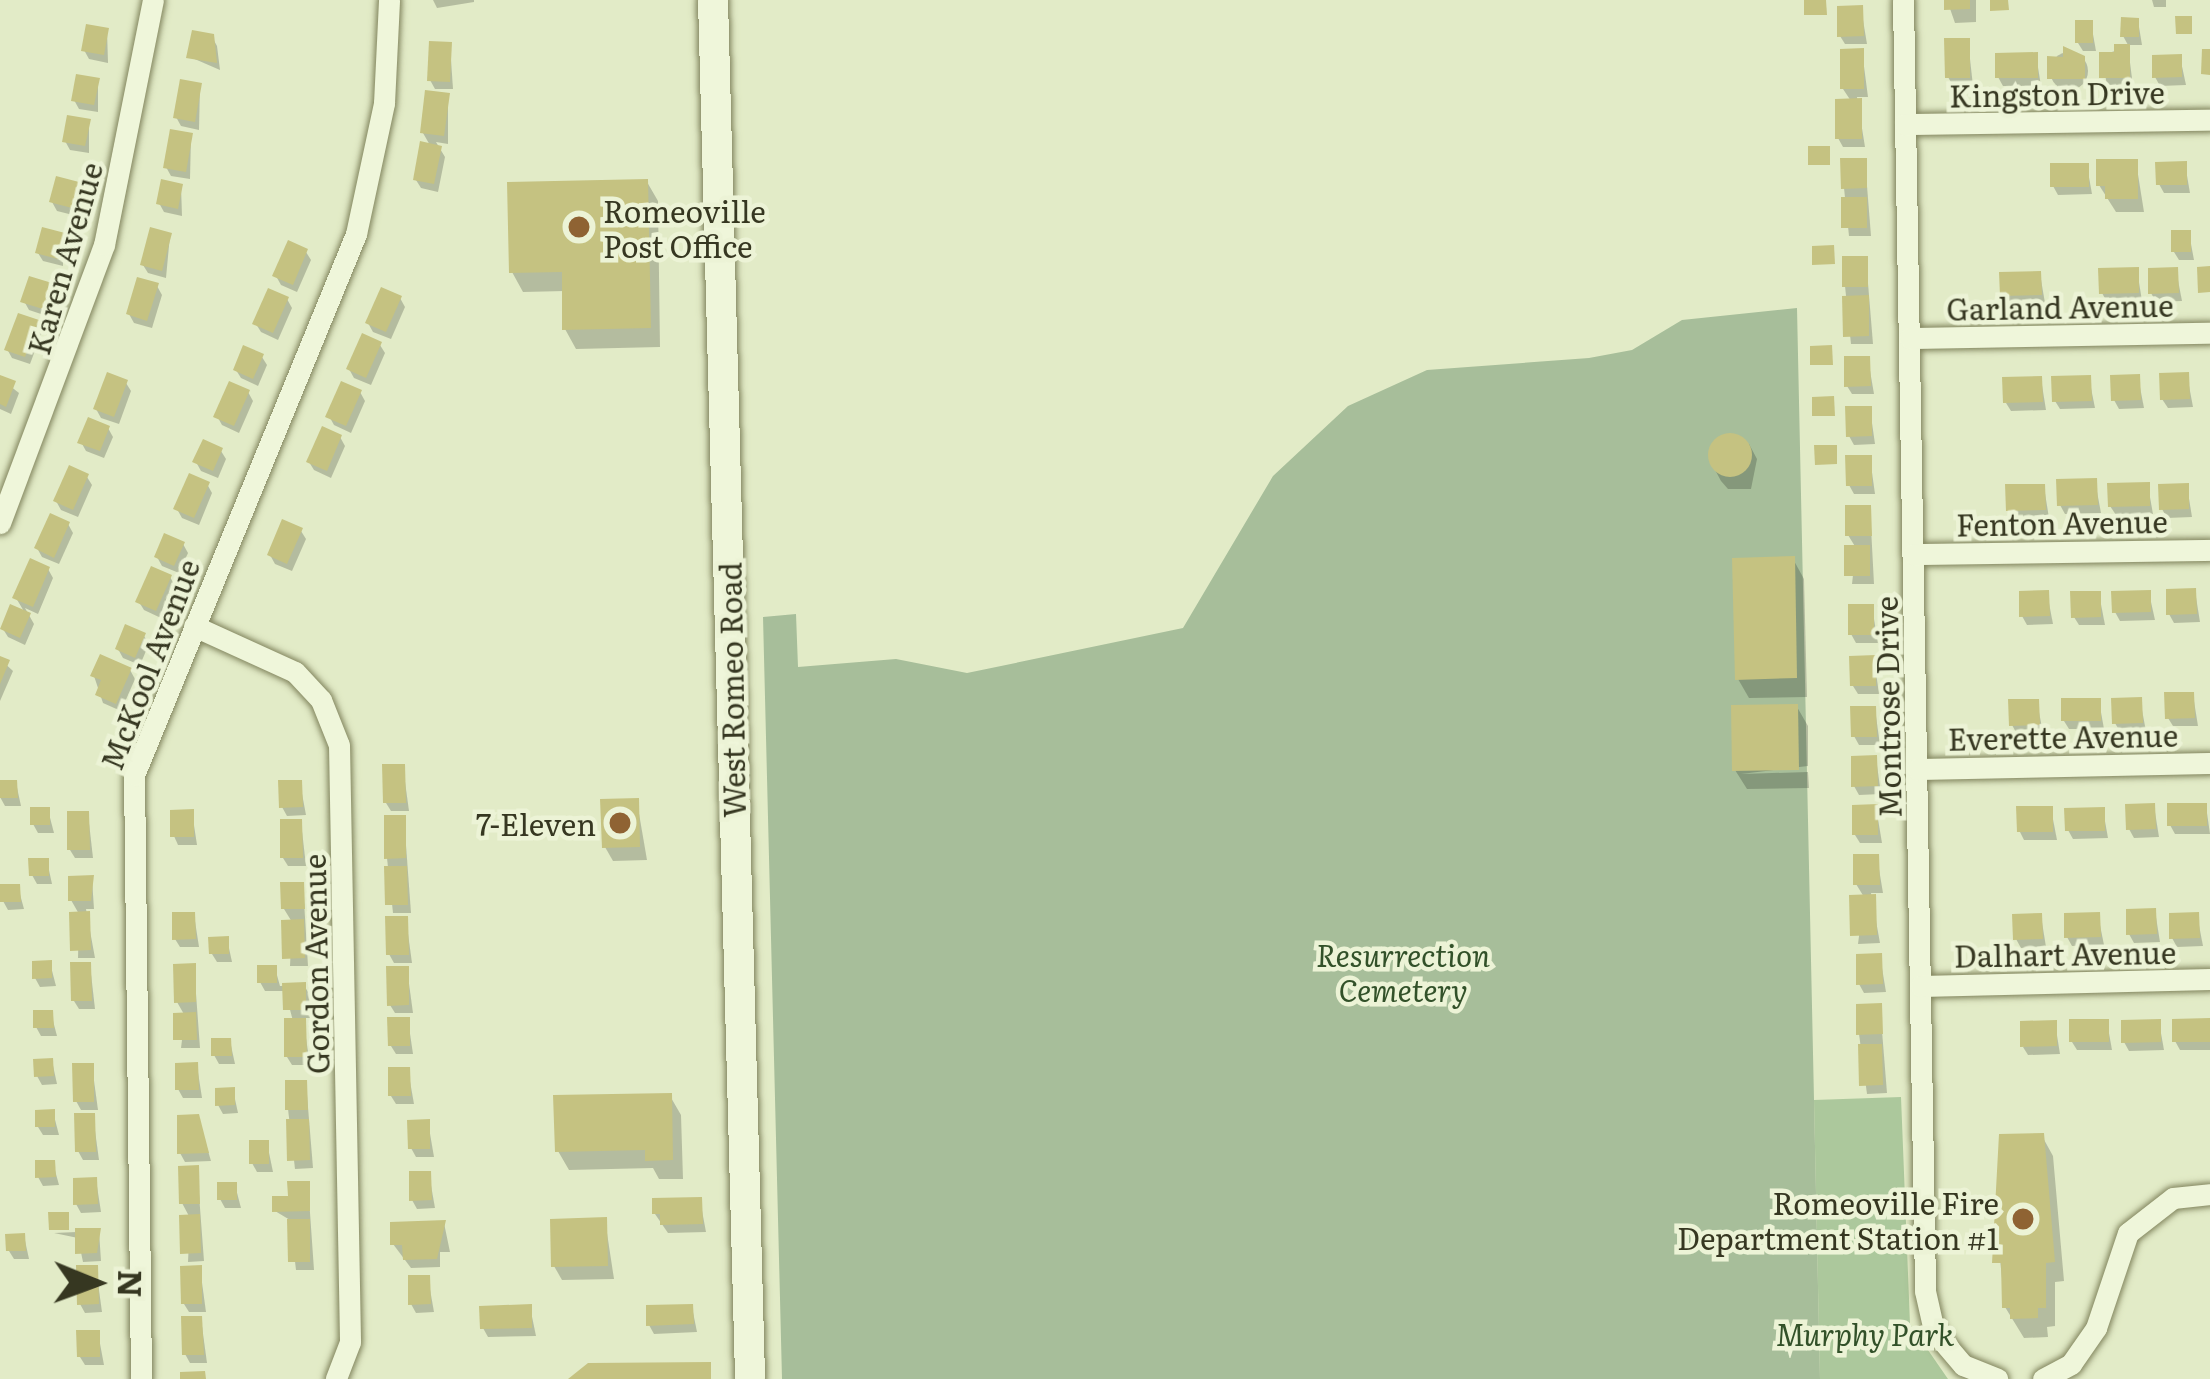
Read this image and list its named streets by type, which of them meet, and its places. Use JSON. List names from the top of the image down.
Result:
{
  "streets": {
    "main road": ["West Romeo Road"],
    "street": [
      "Kingston Drive",
      "Karen Avenue",
      "Garland Avenue",
      "Fenton Avenue",
      "McKool Avenue",
      "Montrose Drive",
      "Everette Avenue",
      "Dalhart Avenue",
      "Gordon Avenue"
    ]
  },
  "crossings": [
    ["Kingston Drive", "Montrose Drive"],
    ["Garland Avenue", "Montrose Drive"],
    ["Fenton Avenue", "Montrose Drive"],
    ["McKool Avenue", "Gordon Avenue"],
    ["Montrose Drive", "Everette Avenue"],
    ["Montrose Drive", "Dalhart Avenue"]
  ],
  "parks": ["Resurrection Cemetery", "Murphy Park"],
  "places": ["Romeoville Post Office", "7-Eleven", "Romeoville Fire Department Station #1"],
  "north": "right"
}
